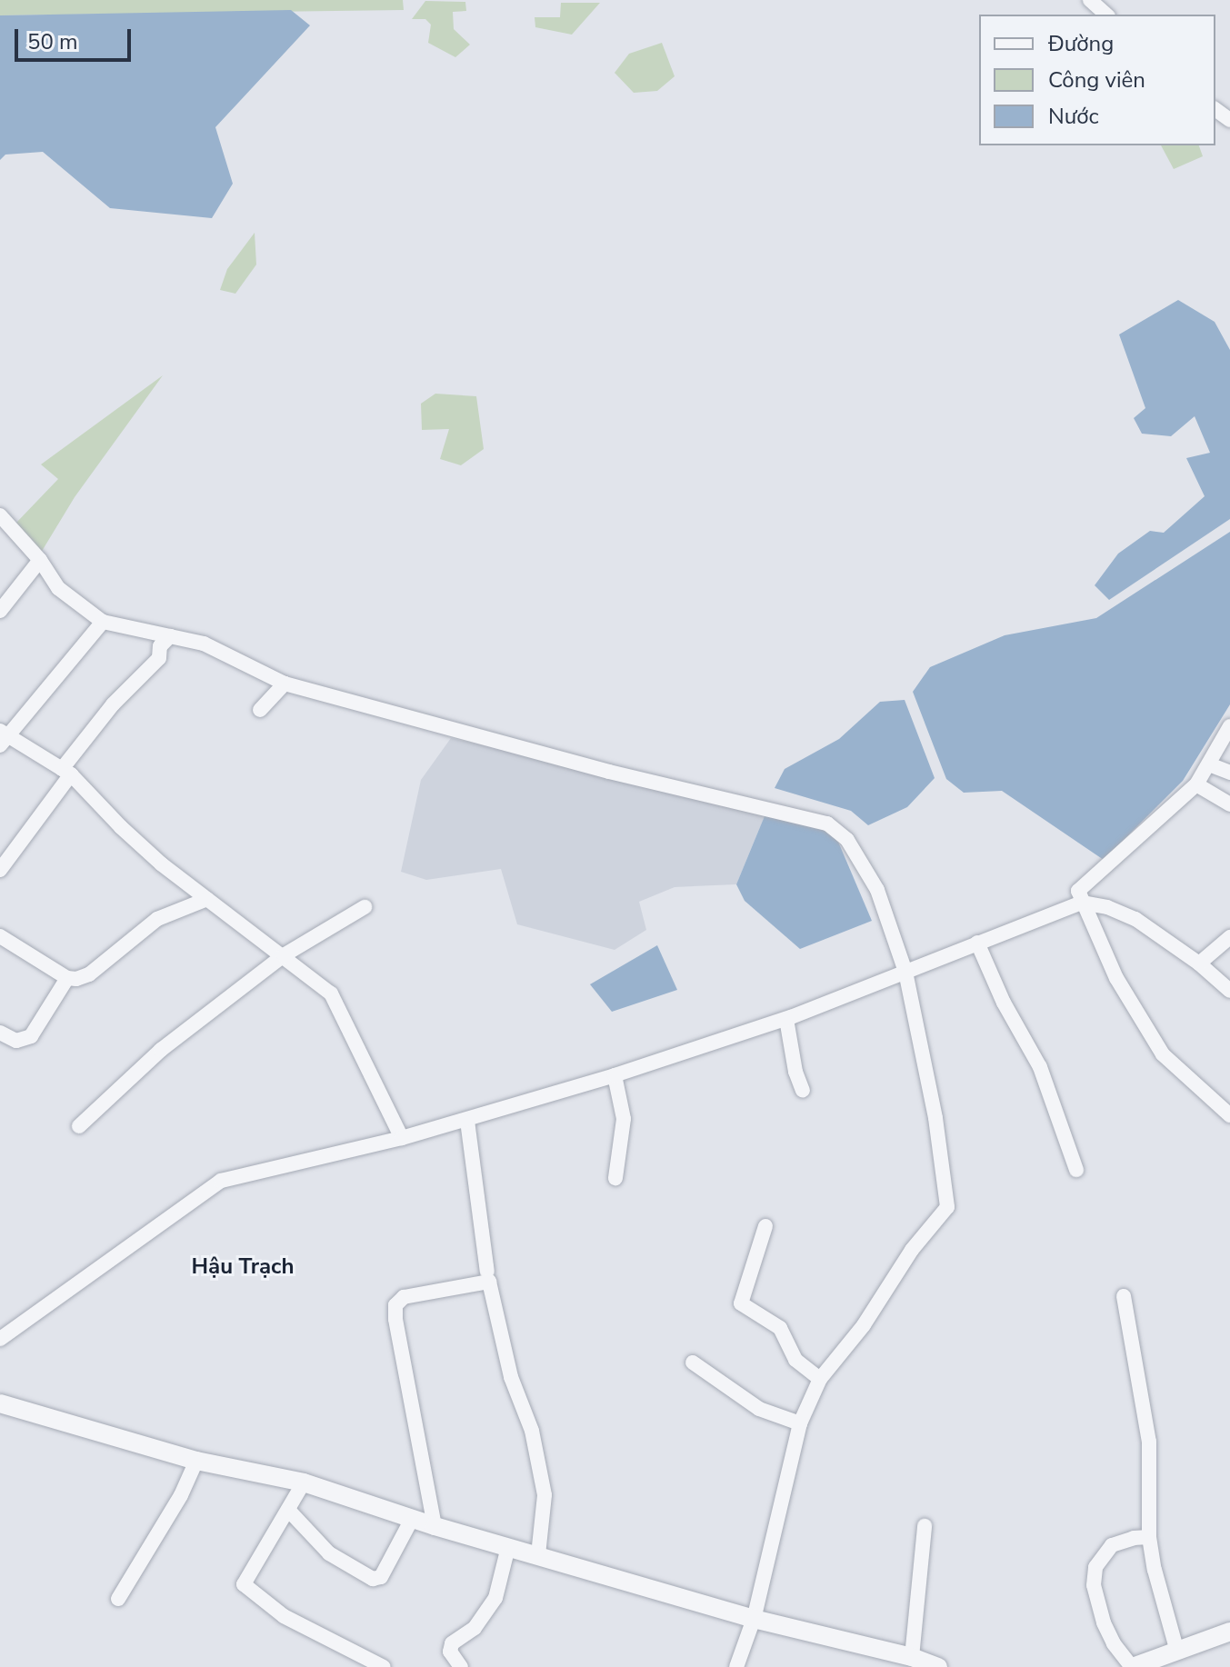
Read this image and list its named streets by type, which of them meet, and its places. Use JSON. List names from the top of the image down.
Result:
{
  "districts": ["Hậu Trạch"],
  "legend": ["Đường", "Công viên", "Nước"],
  "scale_bar": "50 m"
}
